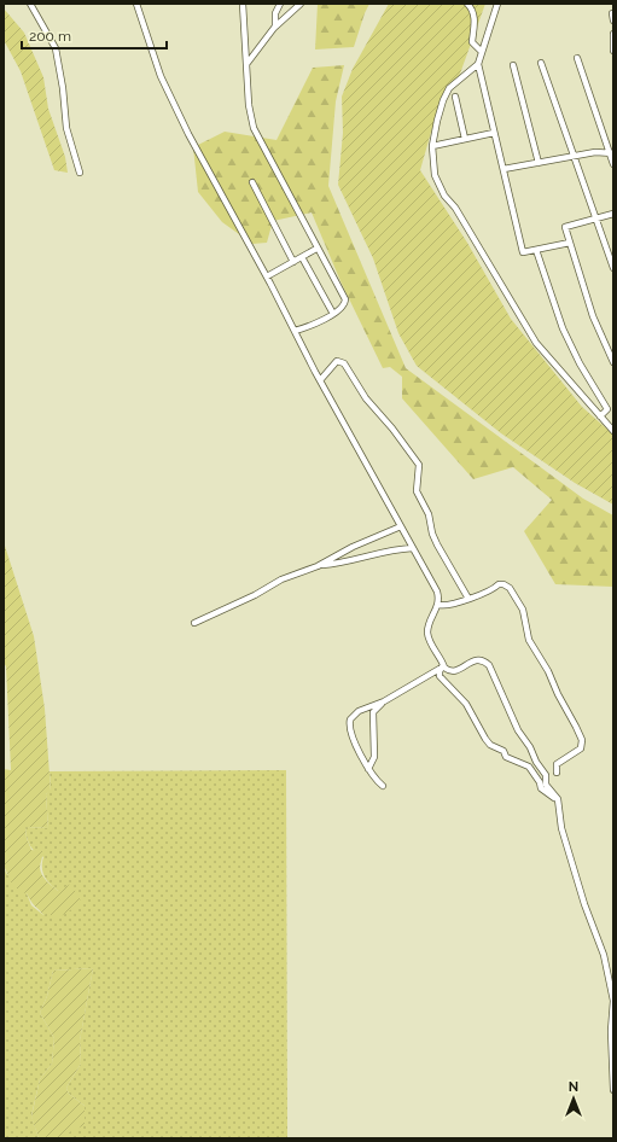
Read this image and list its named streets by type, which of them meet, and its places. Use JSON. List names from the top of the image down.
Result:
{
  "scale_bar": "200 m",
  "north": "top"
}
